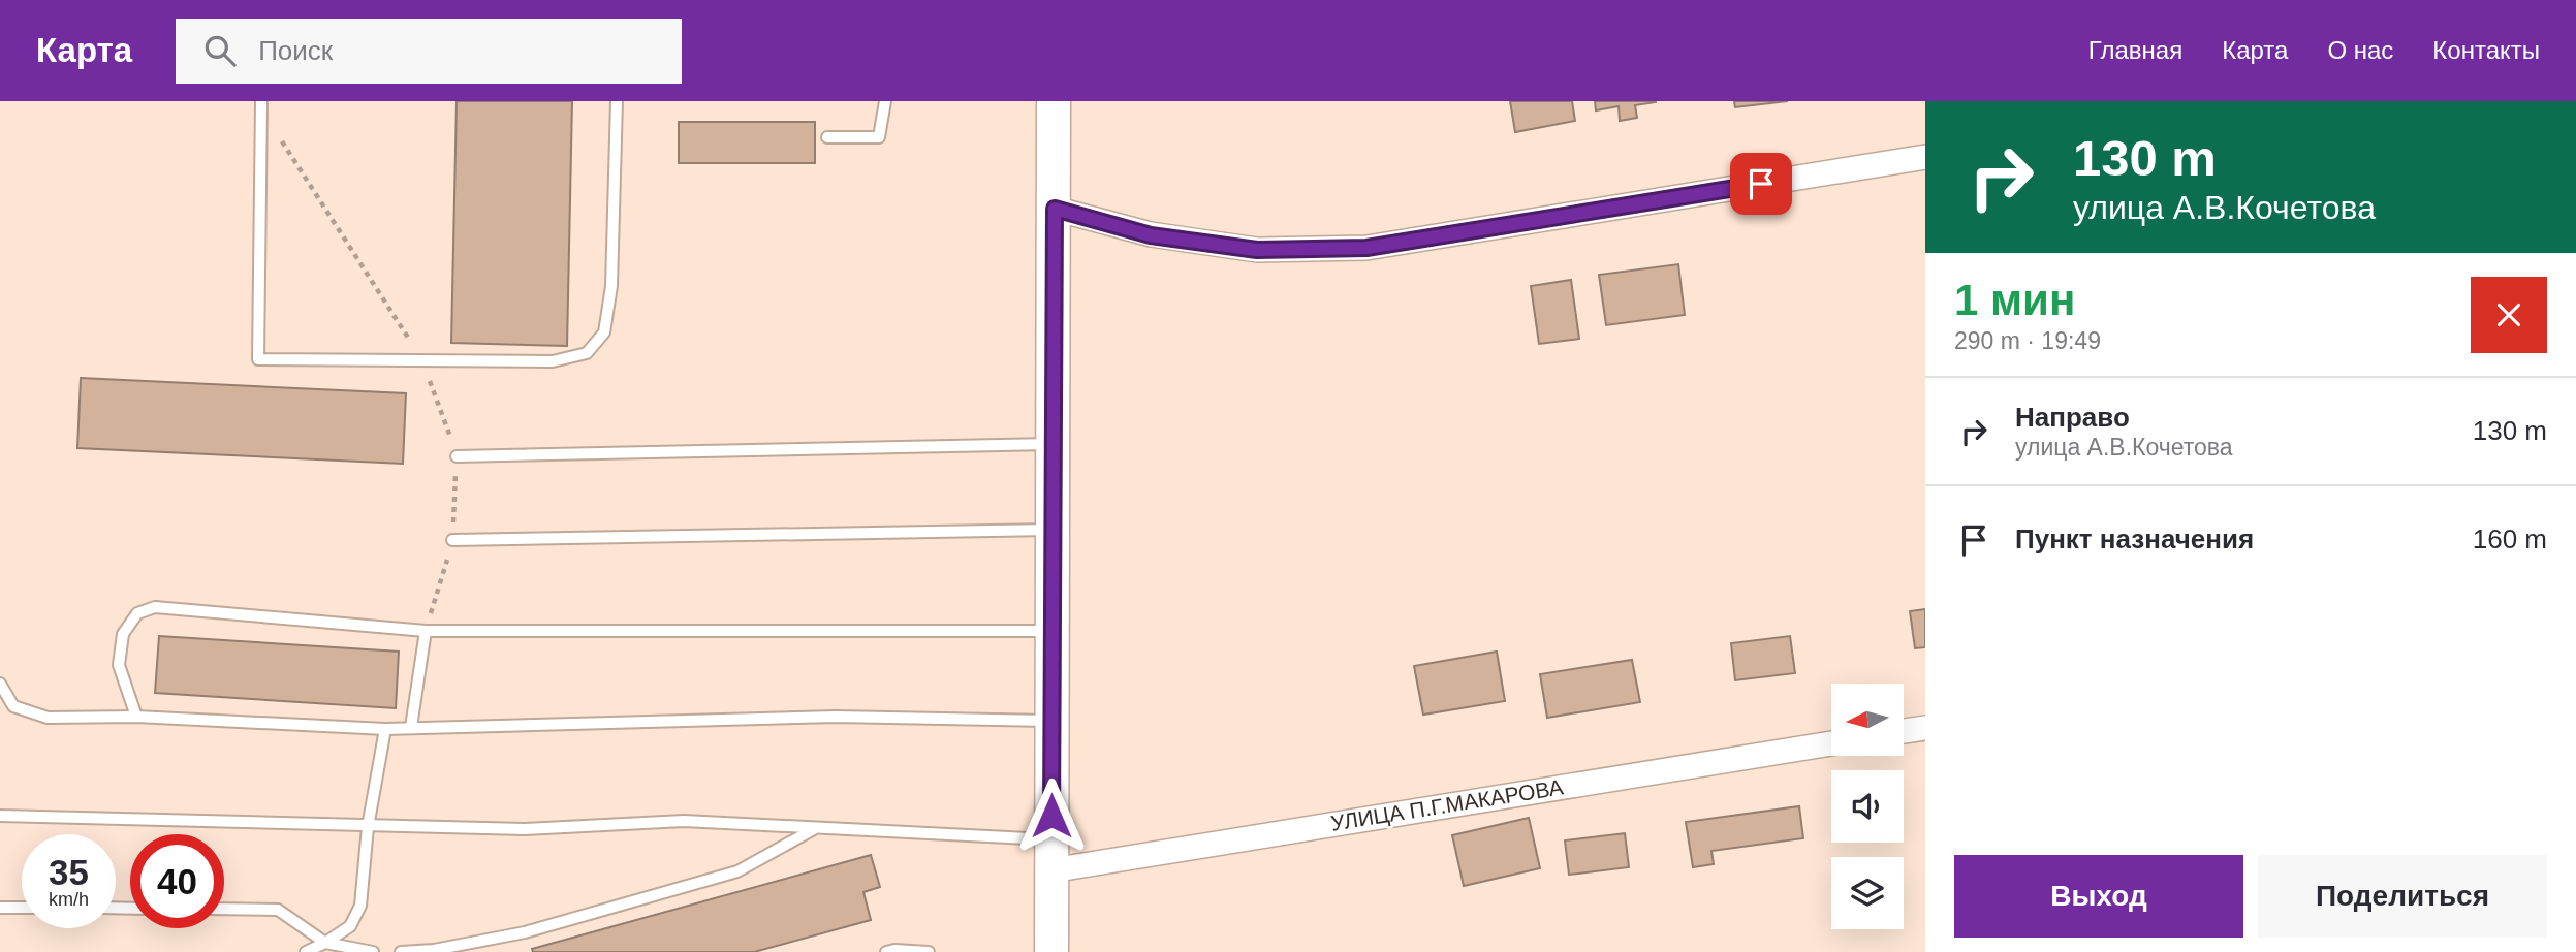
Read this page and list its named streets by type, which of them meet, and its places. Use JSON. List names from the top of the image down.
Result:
{
  "streets": {
    "street": ["УЛИЦА П.Г.МАКАРОВА"]
  },
  "north": "left",
  "page": {
    "header": "Карта",
    "search": "Поиск",
    "nav": [
      "Главная",
      "Карта",
      "О нас",
      "Контакты"
    ],
    "turn": ["130 m", "улица А.В.Кочетова"],
    "heading": ["1 мин", "290 m · 19:49"],
    "list": [
      {
        "name": "Направо",
        "note": "улица А.В.Кочетова",
        "value": "130 m"
      },
      {
        "name": "Пункт назначения",
        "value": "160 m"
      }
    ],
    "speed": "35 km/h",
    "limit": "40",
    "buttons": ["Выход", "Поделиться"]
  }
}
